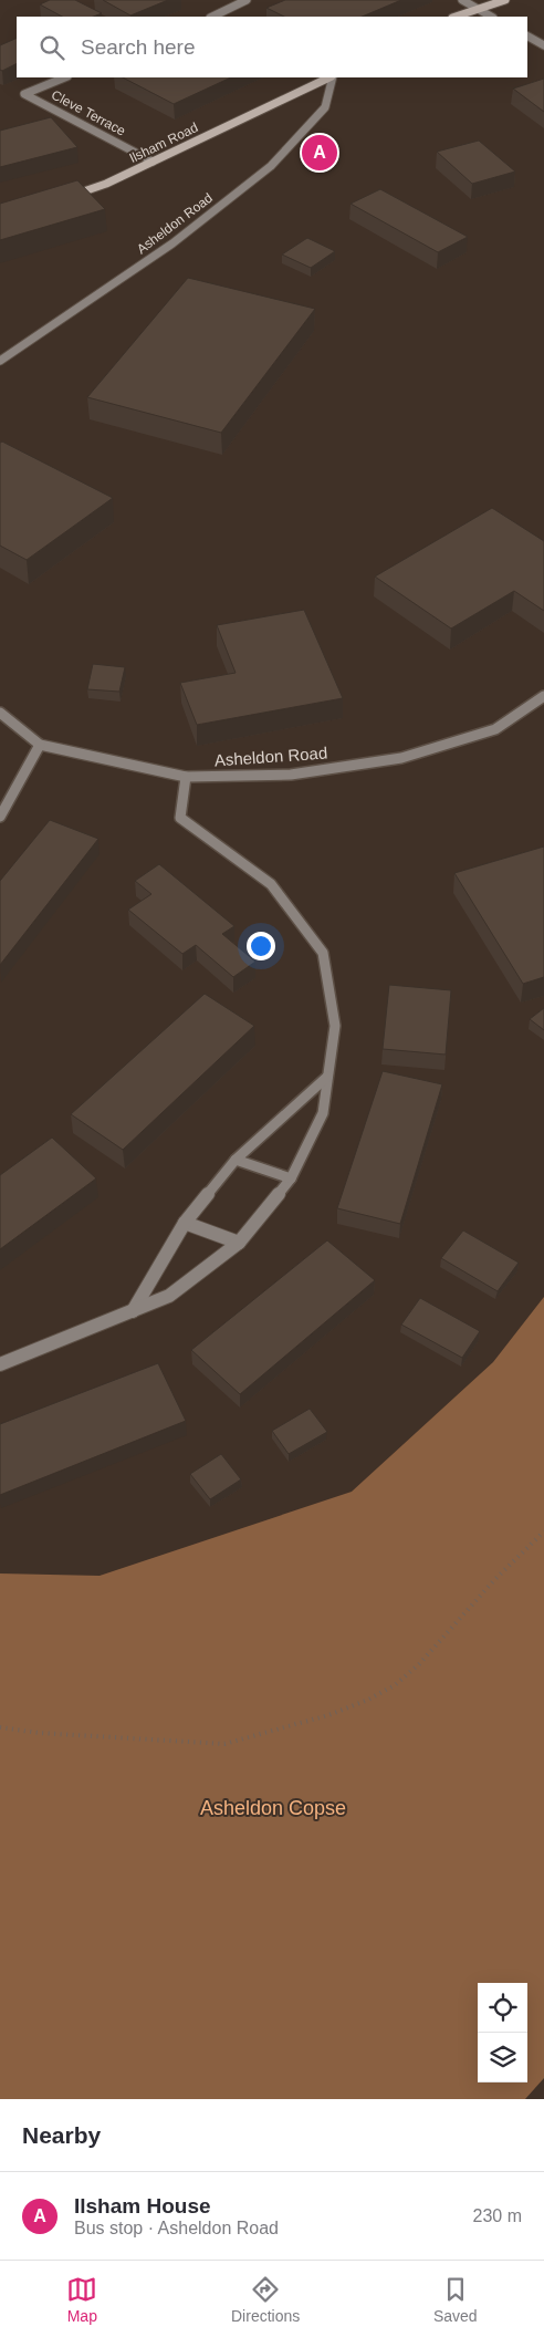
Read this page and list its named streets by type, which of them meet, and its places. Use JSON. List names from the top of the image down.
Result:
{
  "streets": {
    "street": ["Cleve Terrace", "Ilsham Road", "Asheldon Road"]
  },
  "crossings": [
    ["Cleve Terrace", "Ilsham Road"]
  ],
  "parks": ["Asheldon Copse"],
  "page": {
    "search": "Search here",
    "pins": "A",
    "heading": "Nearby",
    "list": [
      {
        "mark": "A",
        "name": "Ilsham House",
        "note": "Bus stop · Asheldon Road",
        "value": "230 m"
      }
    ],
    "nav": ["Map", "Directions", "Saved"]
  }
}
